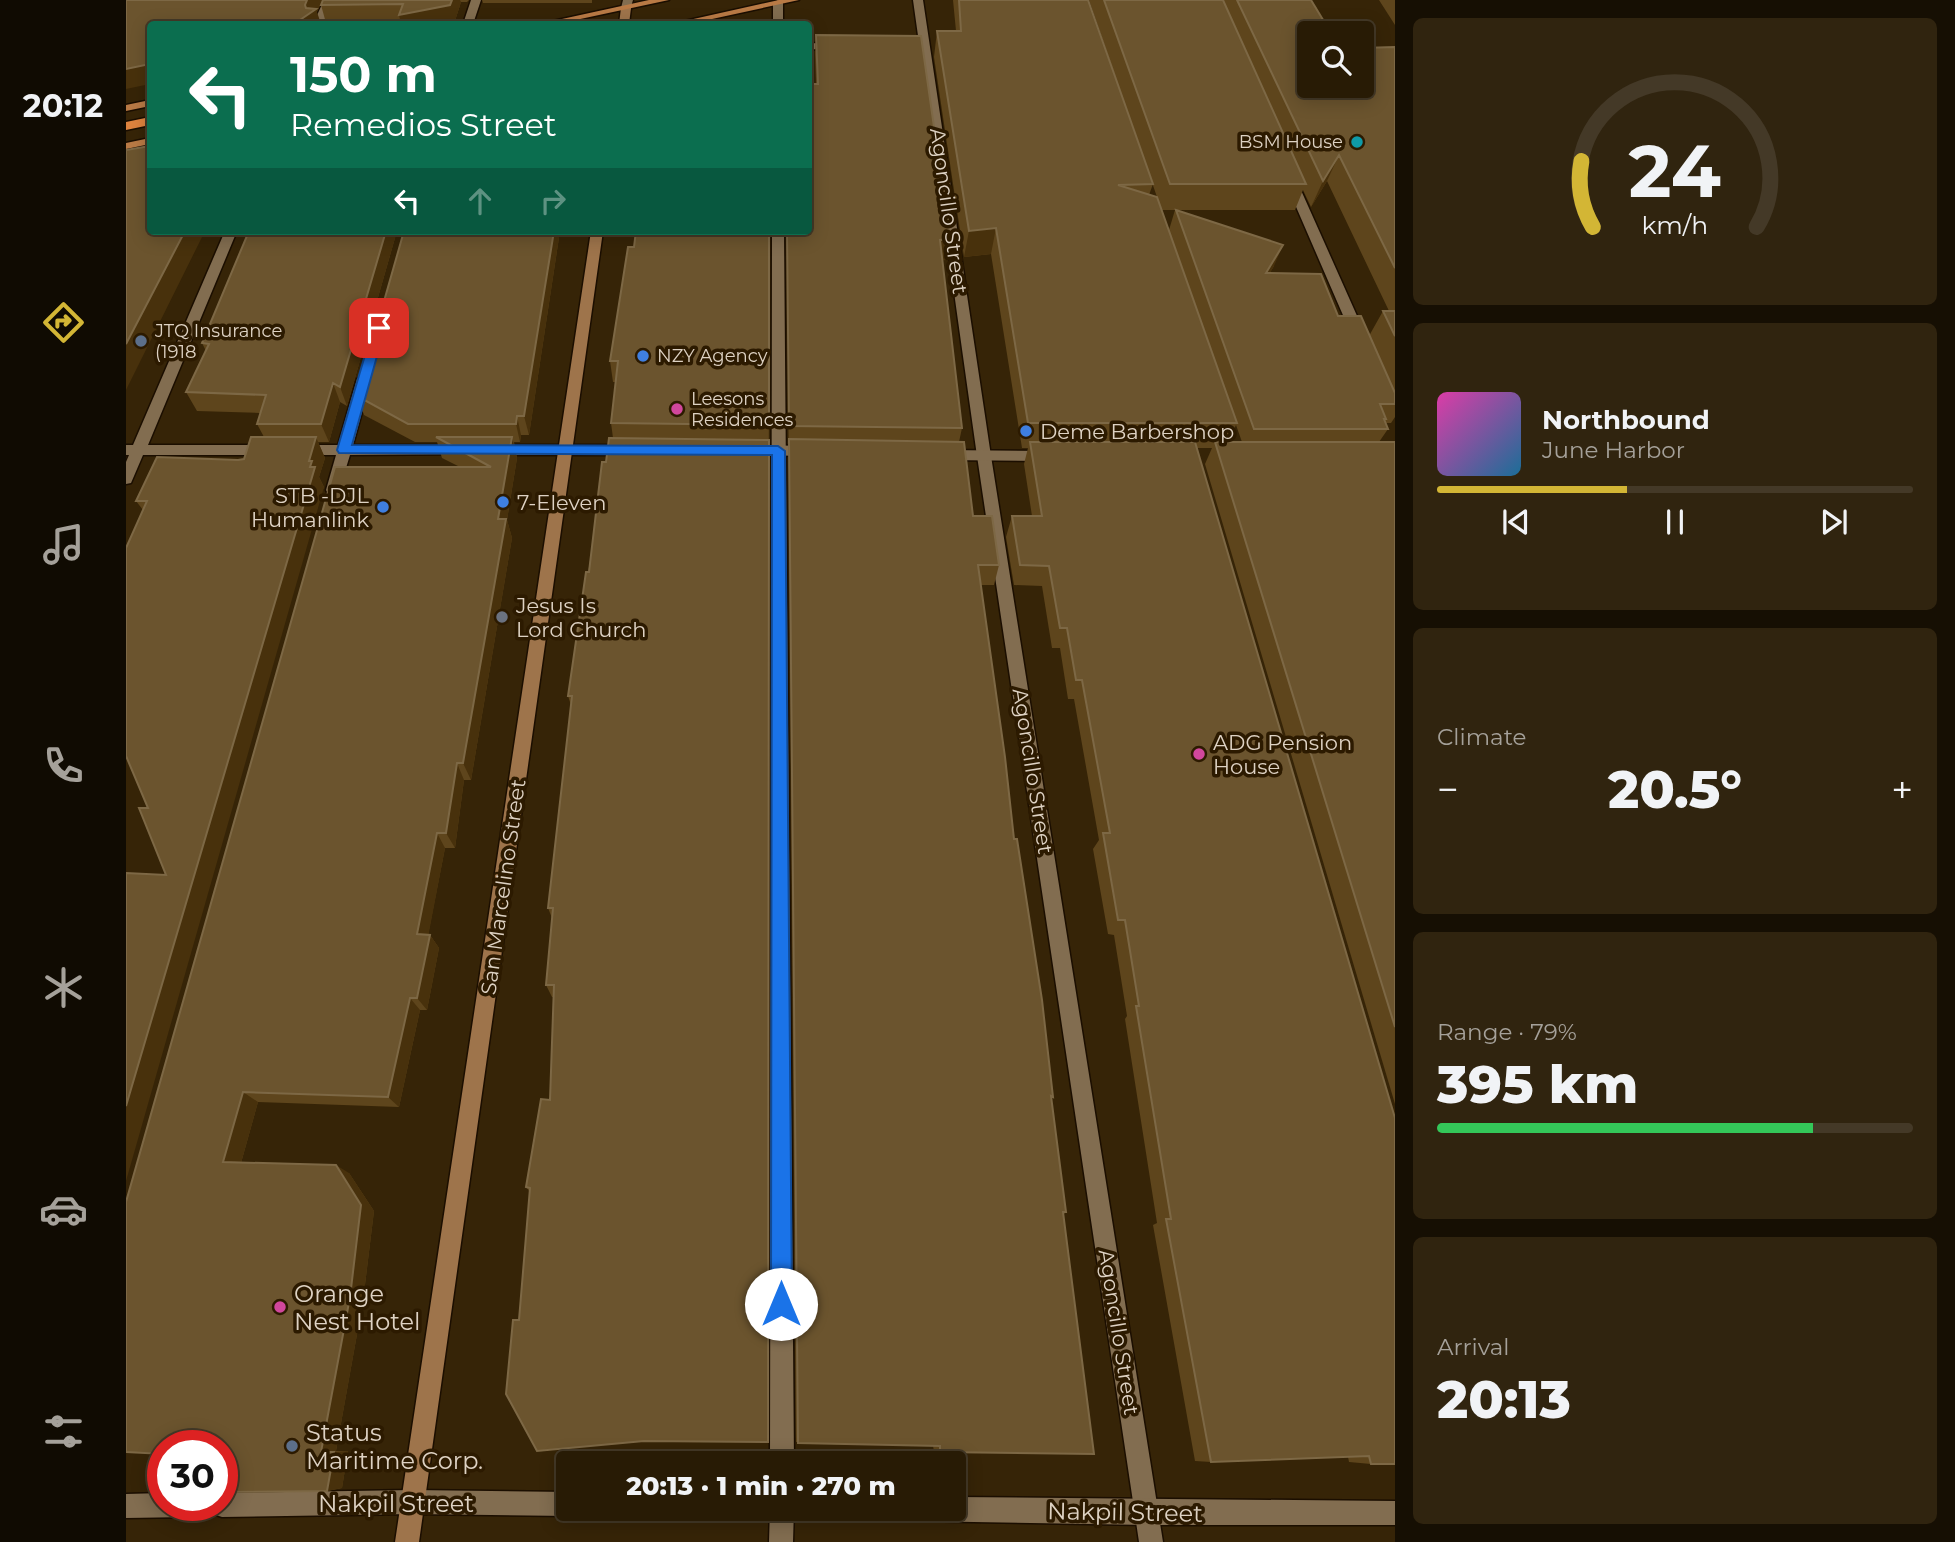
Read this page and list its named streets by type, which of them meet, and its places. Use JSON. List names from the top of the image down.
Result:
{
  "streets": {
    "main road": ["San Marcelino Street"],
    "street": ["Agoncillo Street", "Nakpil Street"]
  },
  "crossings": [
    ["Agoncillo Street", "Nakpil Street"],
    ["San Marcelino Street", "Nakpil Street"]
  ],
  "places": [
    "BSM House",
    "JTQ Insurance (1918",
    "NZY Agency",
    "Leesons Residences",
    "Deme Barbershop",
    "7-Eleven",
    "STB -DJL Humanlink",
    "Jesus Is Lord Church",
    "ADG Pension House",
    "Orange Nest Hotel",
    "Status Maritime Corp."
  ],
  "page": {
    "tabs": "20:12",
    "turn": ["150 m", "Remedios Street"],
    "song": ["Northbound", "June Harbor"],
    "tile": [
      "Climate",
      ["Range · 79%", "395 km"],
      ["Arrival", "20:13"]
    ],
    "heat": ["−", "20.5°", "+"],
    "limit": "30",
    "trip": "20:13 · 1 min · 270 m",
    "gauge": ["24", "km/h"]
  }
}
